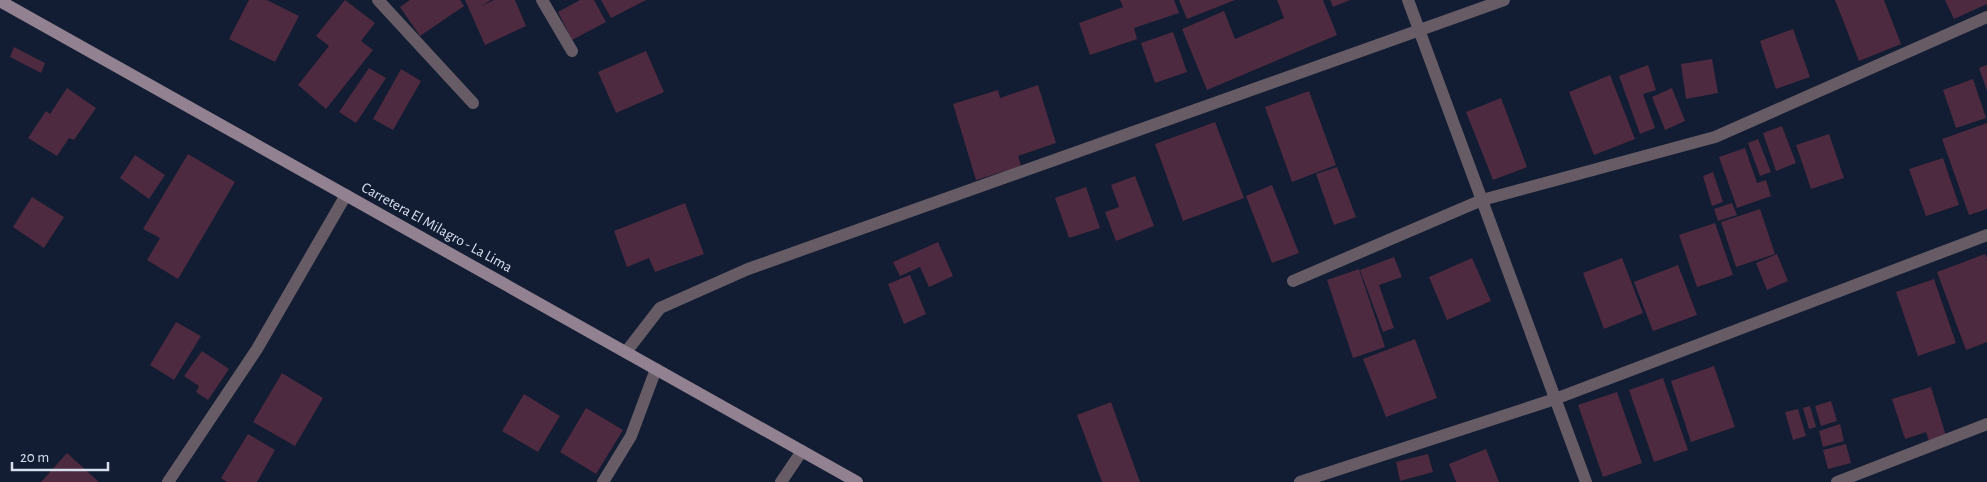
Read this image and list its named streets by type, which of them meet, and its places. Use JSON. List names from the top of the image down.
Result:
{
  "streets": {
    "main road": ["Carretera El Milagro - La Lima"]
  },
  "scale_bar": "20 m"
}
